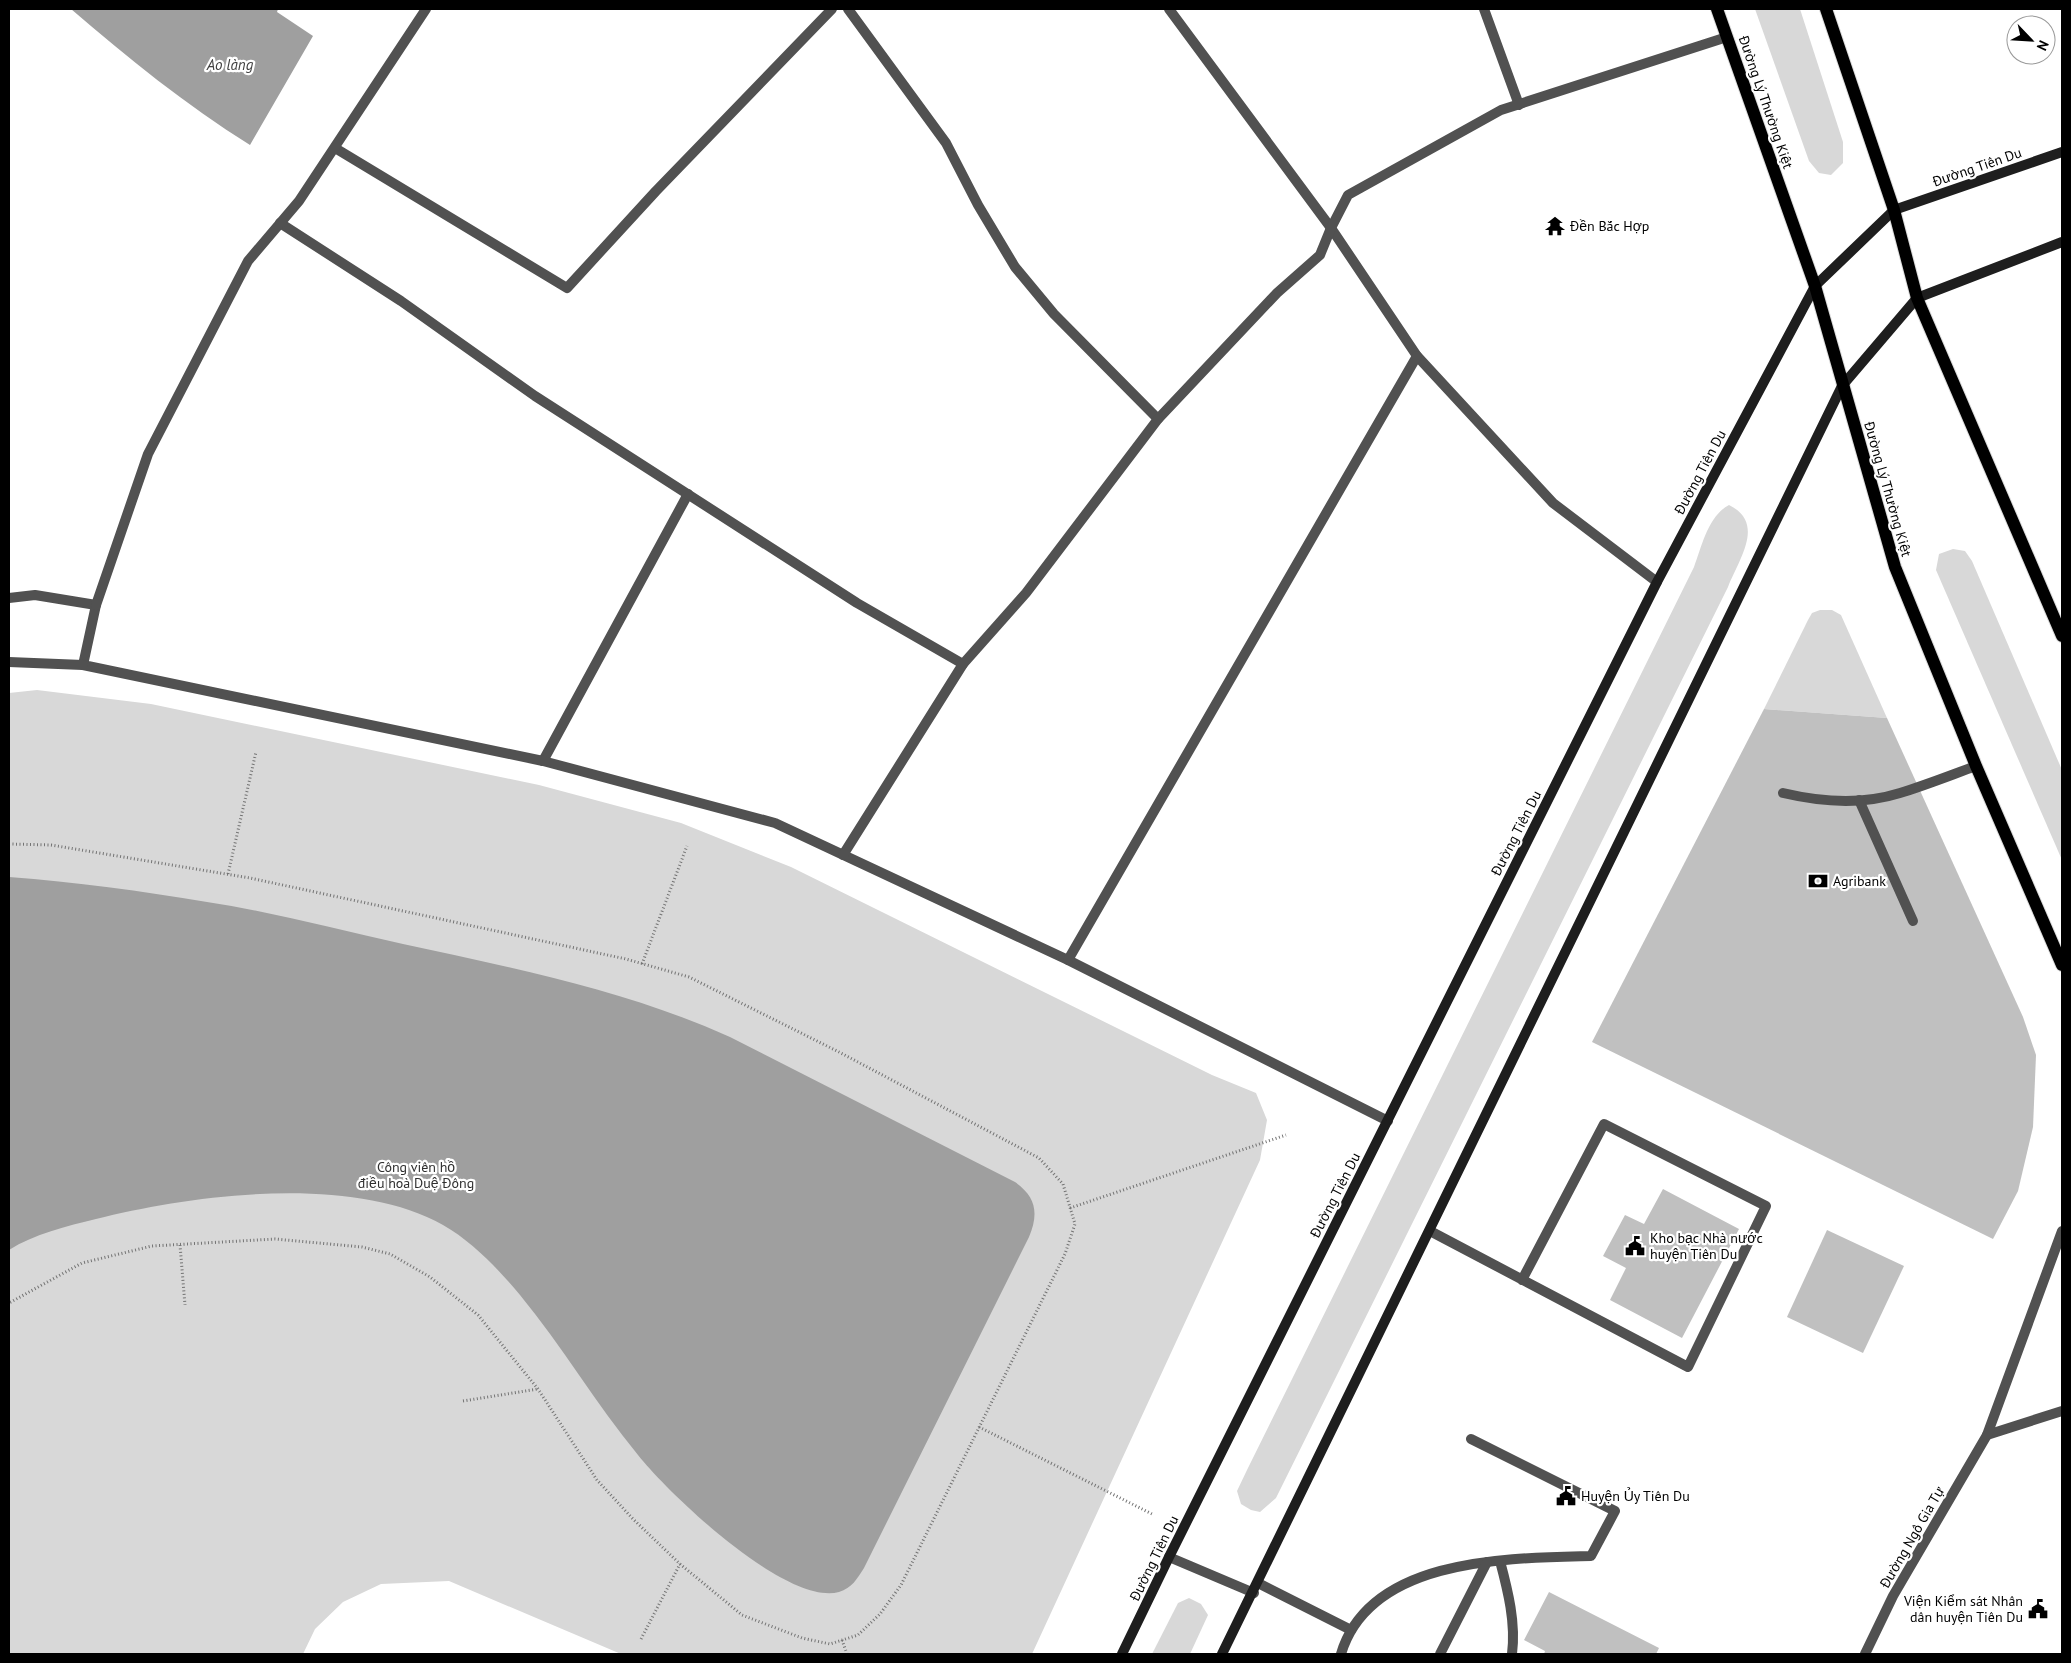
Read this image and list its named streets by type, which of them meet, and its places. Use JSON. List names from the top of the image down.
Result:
{
  "streets": {
    "main road": ["Đường Lý Thường Kiệt", "Đường Tiên Du"],
    "street": ["Đường Ngô Gia Tự"]
  },
  "crossings": [
    ["Đường Lý Thường Kiệt", "Đường Tiên Du"]
  ],
  "water": ["Ao làng"],
  "parks": ["Công viên hồ điều hoà Duệ Đông"],
  "places": {
    "temple": ["Đền Bắc Hợp"],
    "bank": ["Agribank"],
    "public building": ["Kho bạc Nhà nước huyện Tiên Du", "Huyện Ủy Tiên Du", "Viện Kiểm sát Nhân dân huyện Tiên Du"]
  },
  "north": "bottom right"
}
